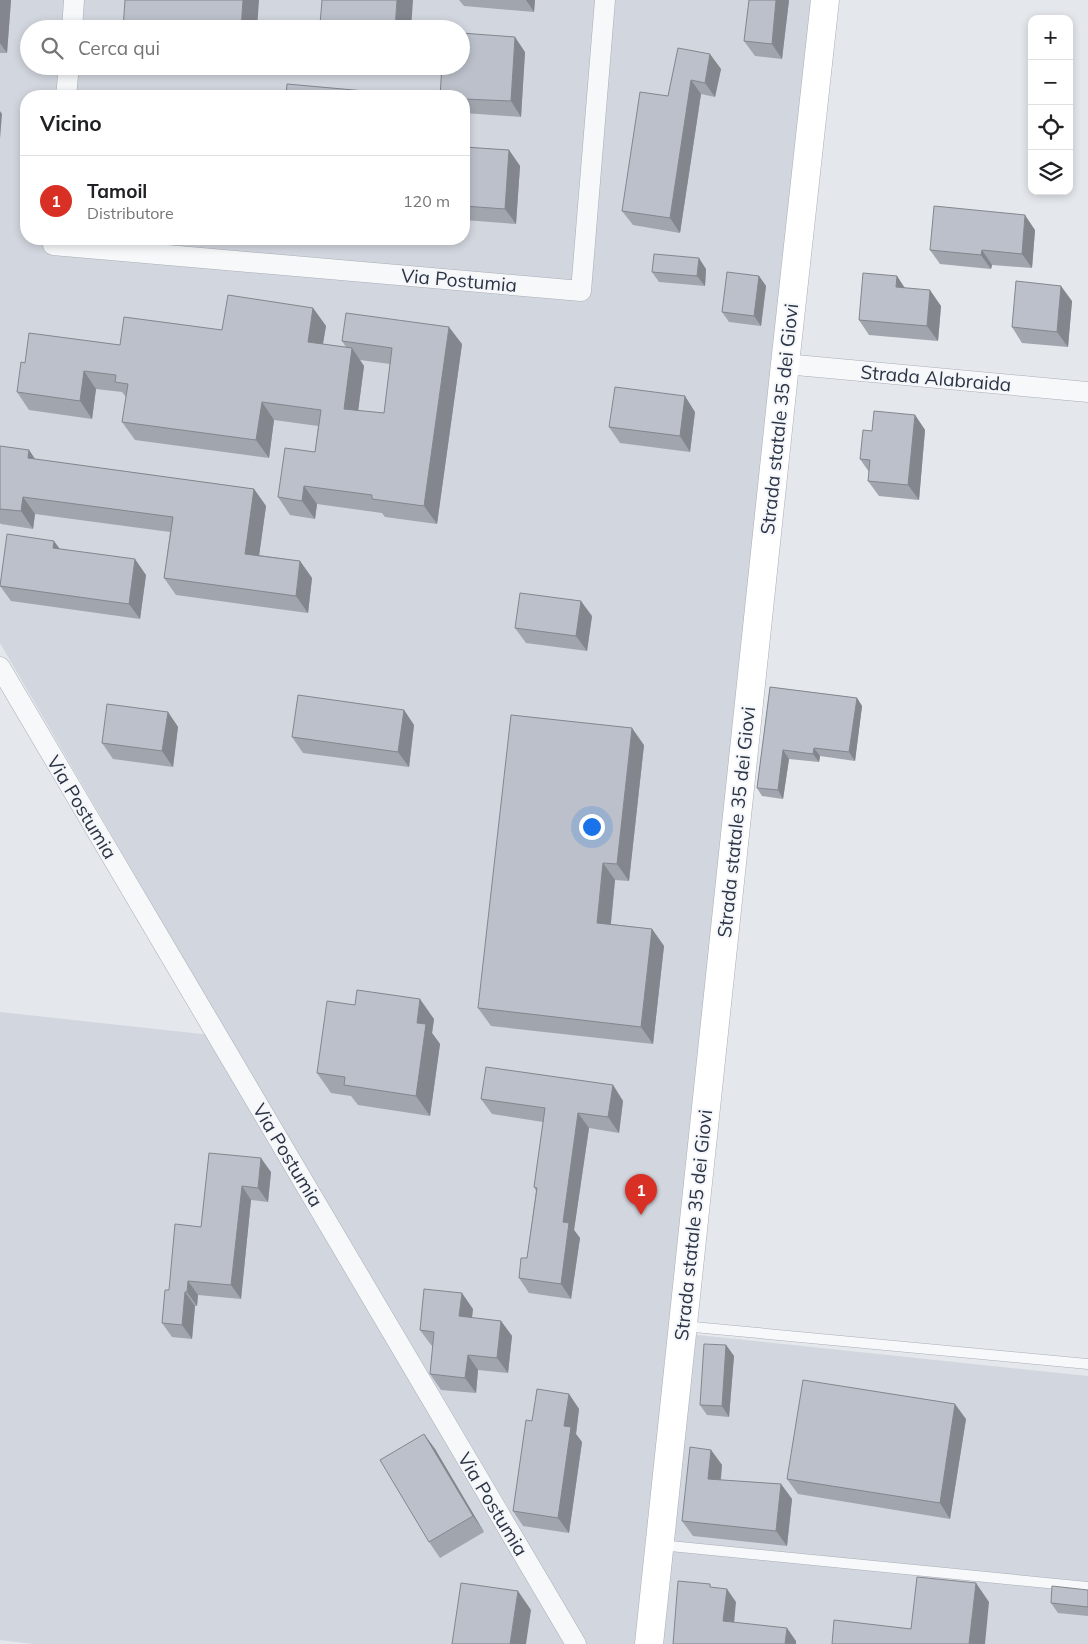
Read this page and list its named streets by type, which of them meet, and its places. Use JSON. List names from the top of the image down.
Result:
{
  "streets": {
    "main road": ["Strada statale 35 dei Giovi"],
    "street": ["Via Postumia", "Strada Alabraida"]
  },
  "crossings": [
    ["Strada Alabraida", "Strada statale 35 dei Giovi"]
  ],
  "page": {
    "map_buttons": ["+", "−"],
    "search": "Cerca qui",
    "heading": "Vicino",
    "list": [
      {
        "mark": "1",
        "name": "Tamoil",
        "note": "Distributore",
        "value": "120 m"
      }
    ],
    "pins": "1"
  }
}
